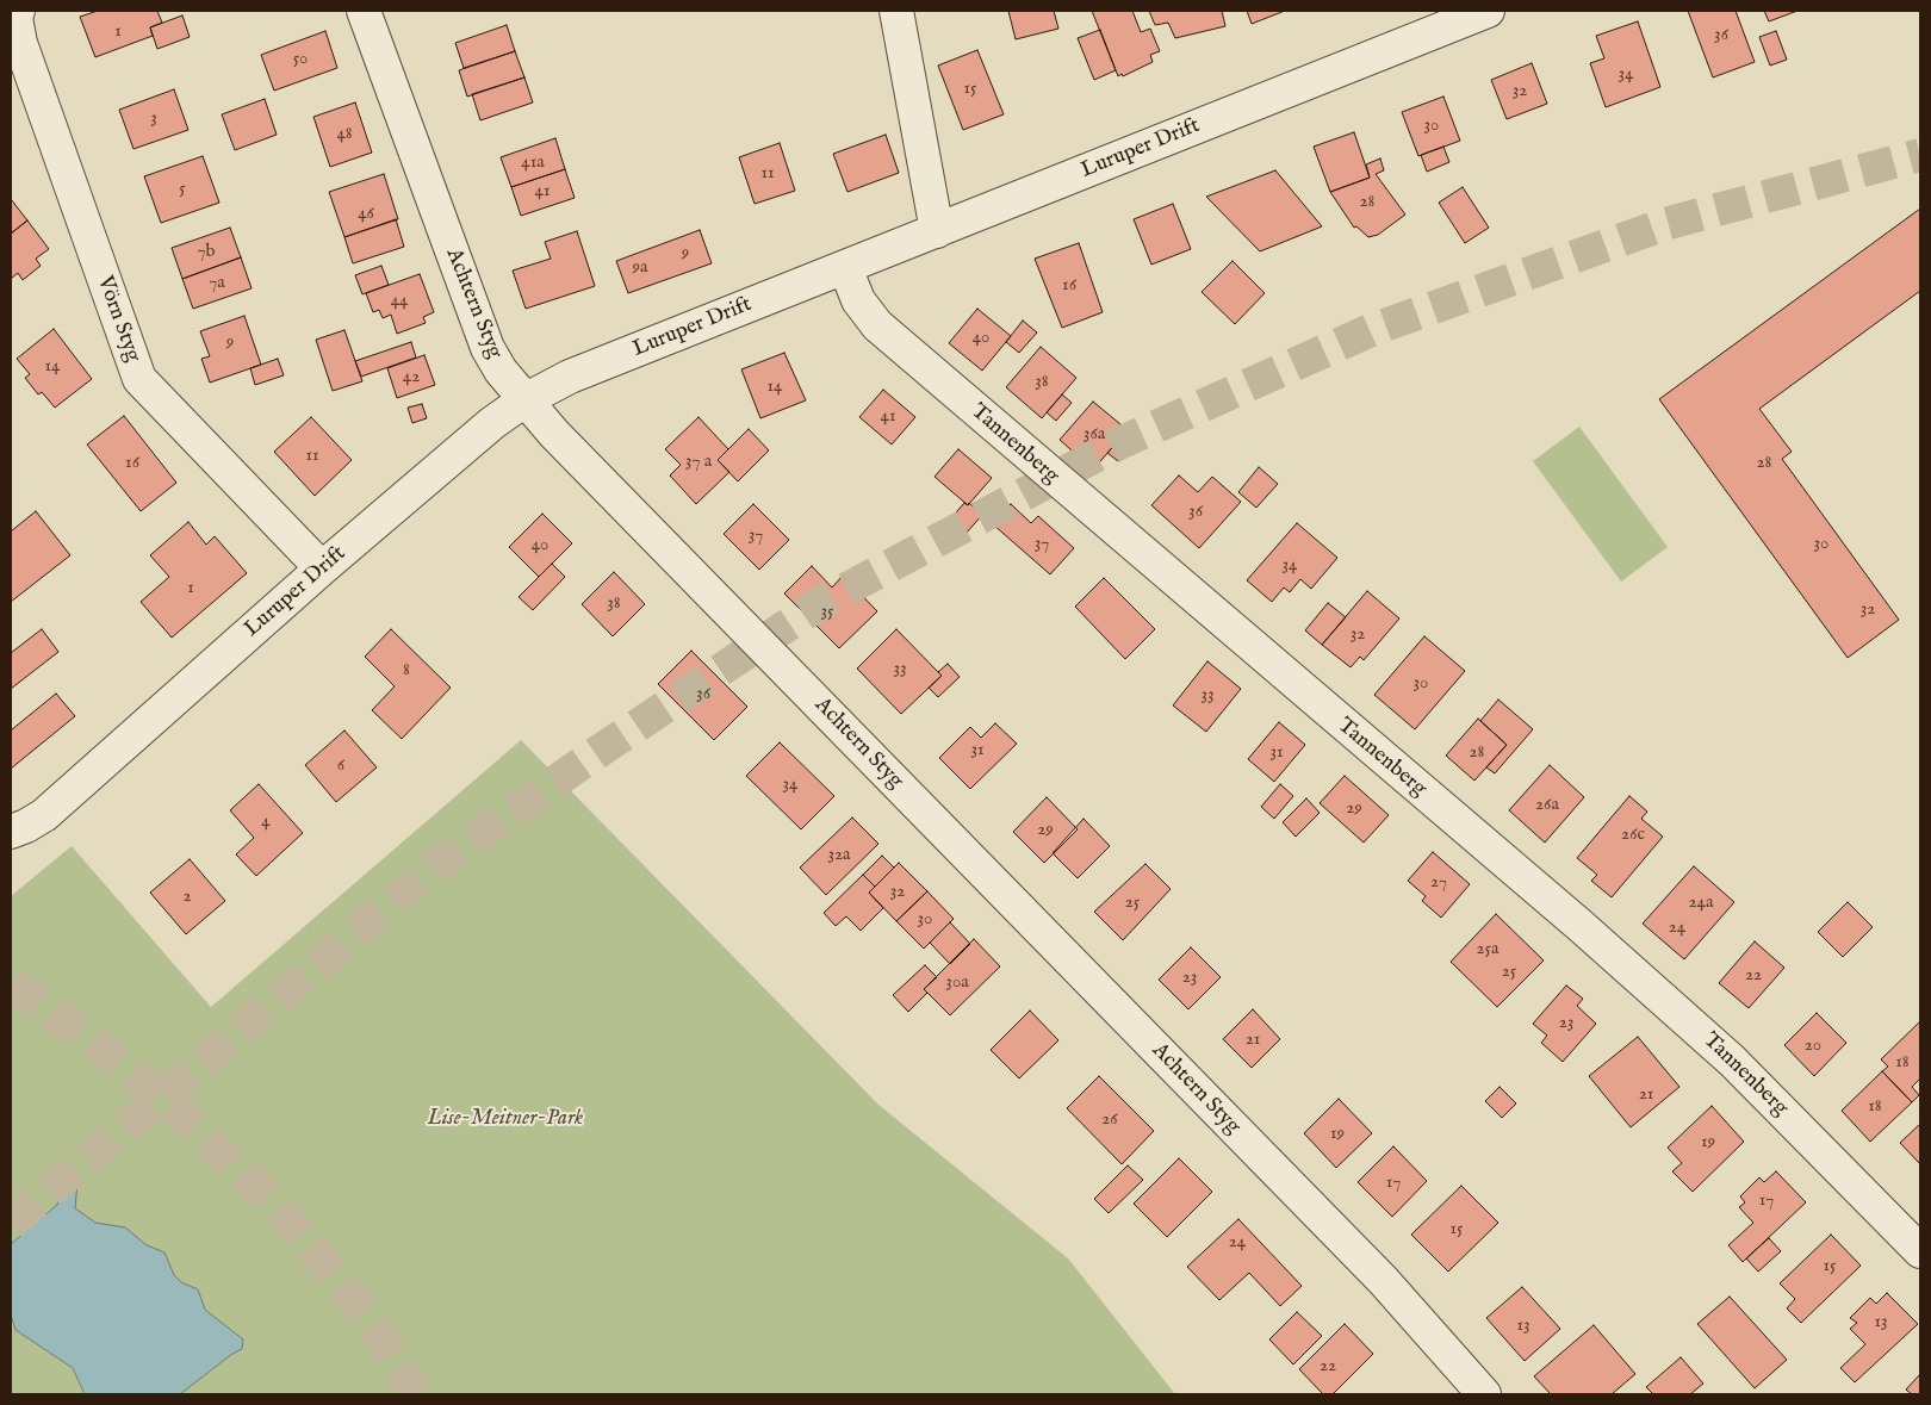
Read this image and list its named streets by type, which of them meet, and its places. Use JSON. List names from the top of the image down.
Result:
{
  "streets": {
    "street": [
      "Luruper Drift",
      "Achtern Styg",
      "Vörn Styg",
      "Tannenberg"
    ]
  },
  "crossings": [
    ["Luruper Drift", "Achtern Styg"],
    ["Luruper Drift", "Vörn Styg"],
    ["Luruper Drift", "Tannenberg"]
  ],
  "parks": ["Lise-Meitner-Park"],
  "house_numbers": [
    "1",
    "36",
    "50",
    "34",
    "15",
    "32",
    "3",
    "30",
    "48",
    "41a",
    "11",
    "5",
    "41",
    "28",
    "46",
    "7b",
    "9",
    "9a",
    "7a",
    "16",
    "44",
    "40",
    "9",
    "14",
    "42",
    "38",
    "14",
    "41",
    "36a",
    "11",
    "37 a",
    "16",
    "28",
    "36",
    "37",
    "37",
    "30",
    "40",
    "34",
    "1",
    "38",
    "32",
    "35",
    "32",
    "33",
    "8",
    "30",
    "36",
    "33",
    "31",
    "31",
    "28",
    "6",
    "34",
    "26a",
    "29",
    "4",
    "29",
    "26c",
    "32a",
    "27",
    "32",
    "2",
    "25",
    "24a",
    "30",
    "24",
    "25a",
    "25",
    "22",
    "23",
    "30a",
    "23",
    "21",
    "20",
    "18",
    "21",
    "18",
    "26",
    "19",
    "19",
    "17",
    "17",
    "15",
    "24",
    "15",
    "13",
    "13",
    "22"
  ]
}
